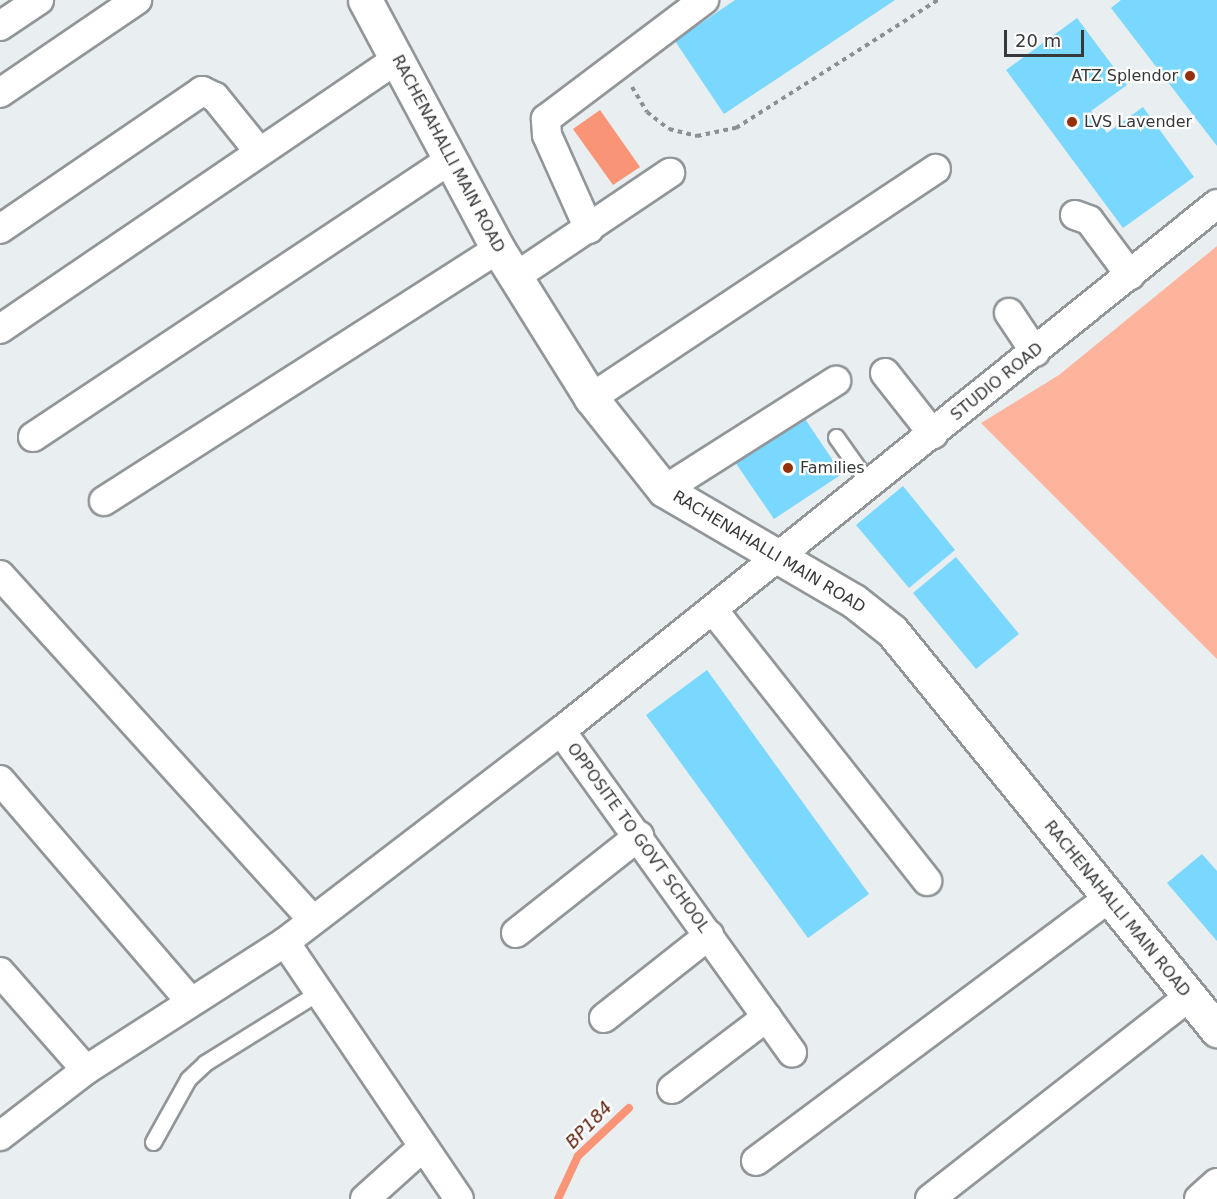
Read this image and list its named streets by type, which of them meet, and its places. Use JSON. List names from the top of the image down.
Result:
{
  "streets": {
    "street": ["RACHENAHALLI MAIN ROAD", "STUDIO ROAD", "OPPOSITE TO GOVT SCHOOL"]
  },
  "crossings": [
    ["RACHENAHALLI MAIN ROAD", "STUDIO ROAD"],
    ["RACHENAHALLI MAIN ROAD", "OPPOSITE TO GOVT SCHOOL"],
    ["STUDIO ROAD", "OPPOSITE TO GOVT SCHOOL"]
  ],
  "water": ["BP184"],
  "places": ["ATZ Splendor", "LVS Lavender", "Families"],
  "scale_bar": "20 m"
}
